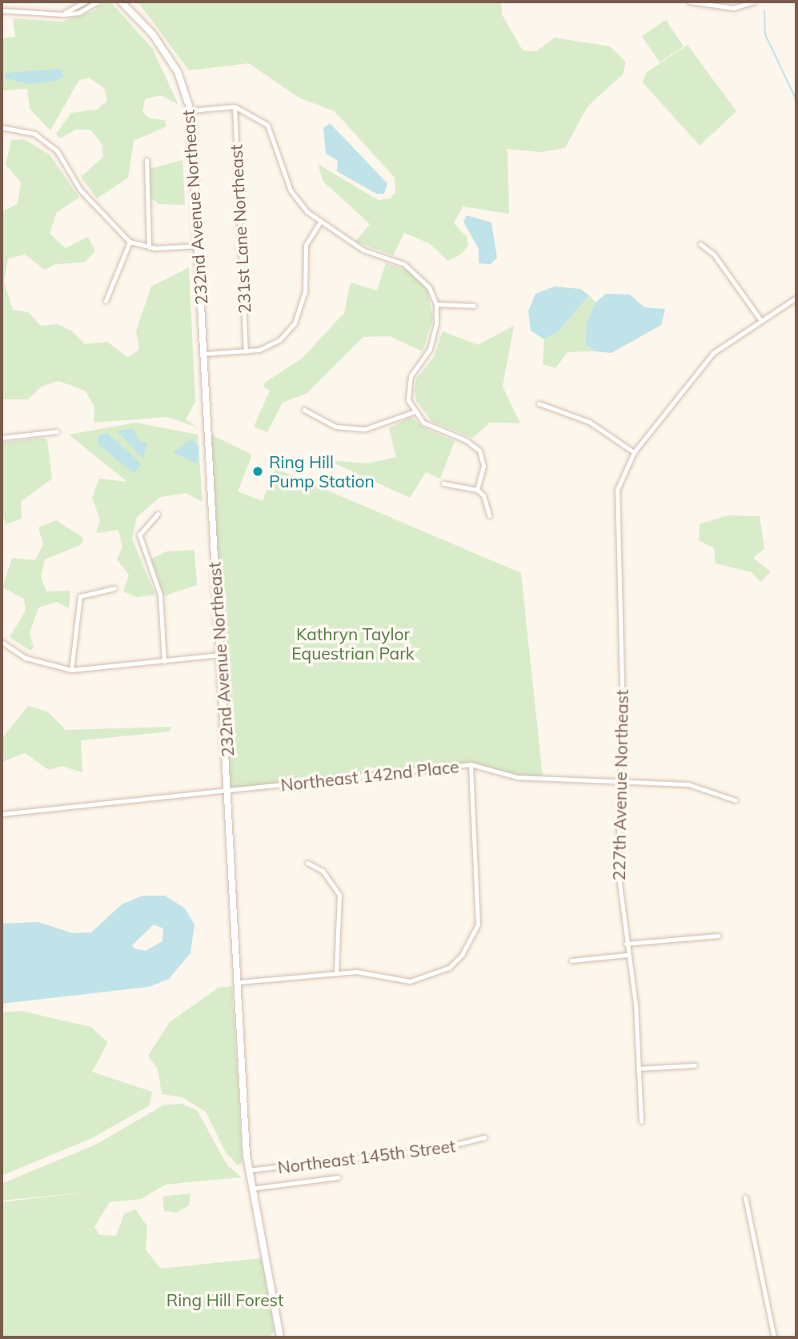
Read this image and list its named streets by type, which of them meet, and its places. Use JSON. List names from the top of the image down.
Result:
{
  "streets": {
    "street": [
      "232nd Avenue Northeast",
      "231st Lane Northeast",
      "Northeast 142nd Place",
      "227th Avenue Northeast",
      "Northeast 145th Street"
    ]
  },
  "crossings": [
    ["232nd Avenue Northeast", "Northeast 142nd Place"],
    ["232nd Avenue Northeast", "Northeast 145th Street"],
    ["Northeast 142nd Place", "227th Avenue Northeast"]
  ],
  "parks": ["Kathryn Taylor Equestrian Park", "Ring Hill Forest"],
  "places": ["Ring Hill Pump Station"]
}
